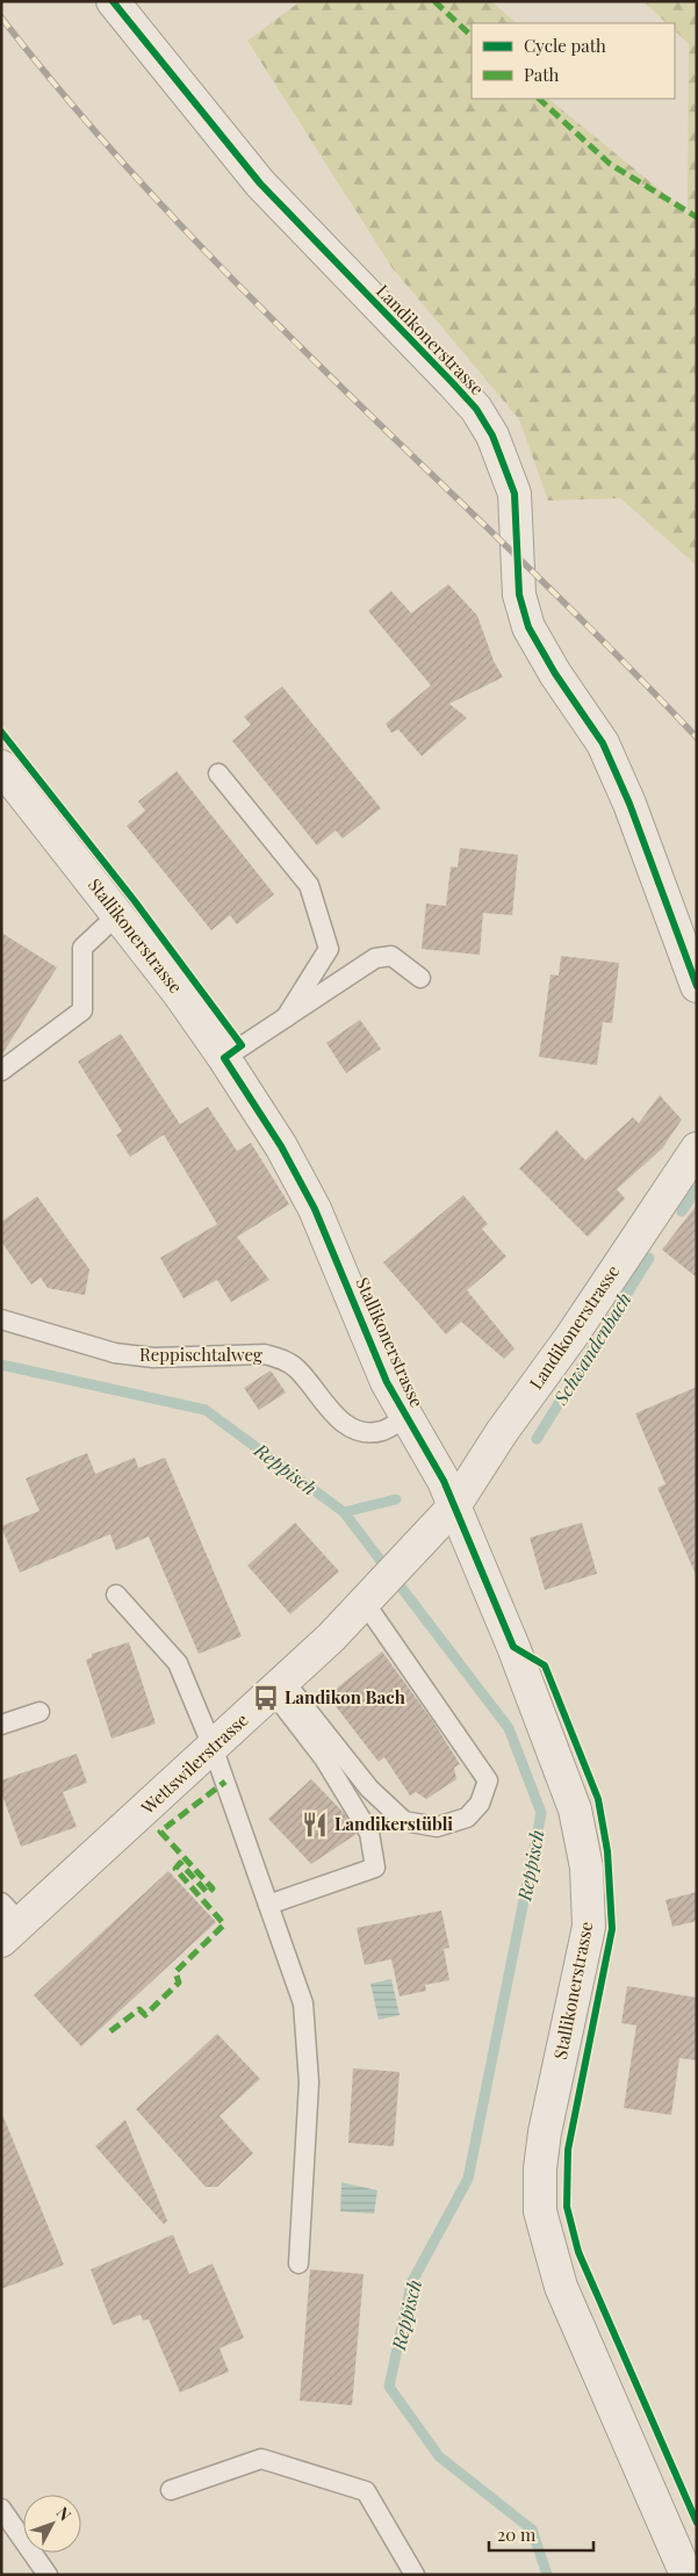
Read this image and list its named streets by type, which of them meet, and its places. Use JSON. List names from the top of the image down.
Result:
{
  "streets": {
    "street": ["Landikonerstrasse", "Stallikonerstrasse", "Wettswilerstrasse"],
    "lane": ["Reppischtalweg"]
  },
  "crossings": [
    ["Landikonerstrasse", "Stallikonerstrasse"],
    ["Landikonerstrasse", "Wettswilerstrasse"],
    ["Stallikonerstrasse", "Reppischtalweg"],
    ["Stallikonerstrasse", "Wettswilerstrasse"]
  ],
  "water": ["Schwandenbach", "Reppisch"],
  "places": {
    "bus stop": ["Landikon Bach"],
    "restaurant": ["Landikerstübli"]
  },
  "legend": ["Cycle path", "Path"],
  "scale_bar": "20 m",
  "north": "top right"
}
